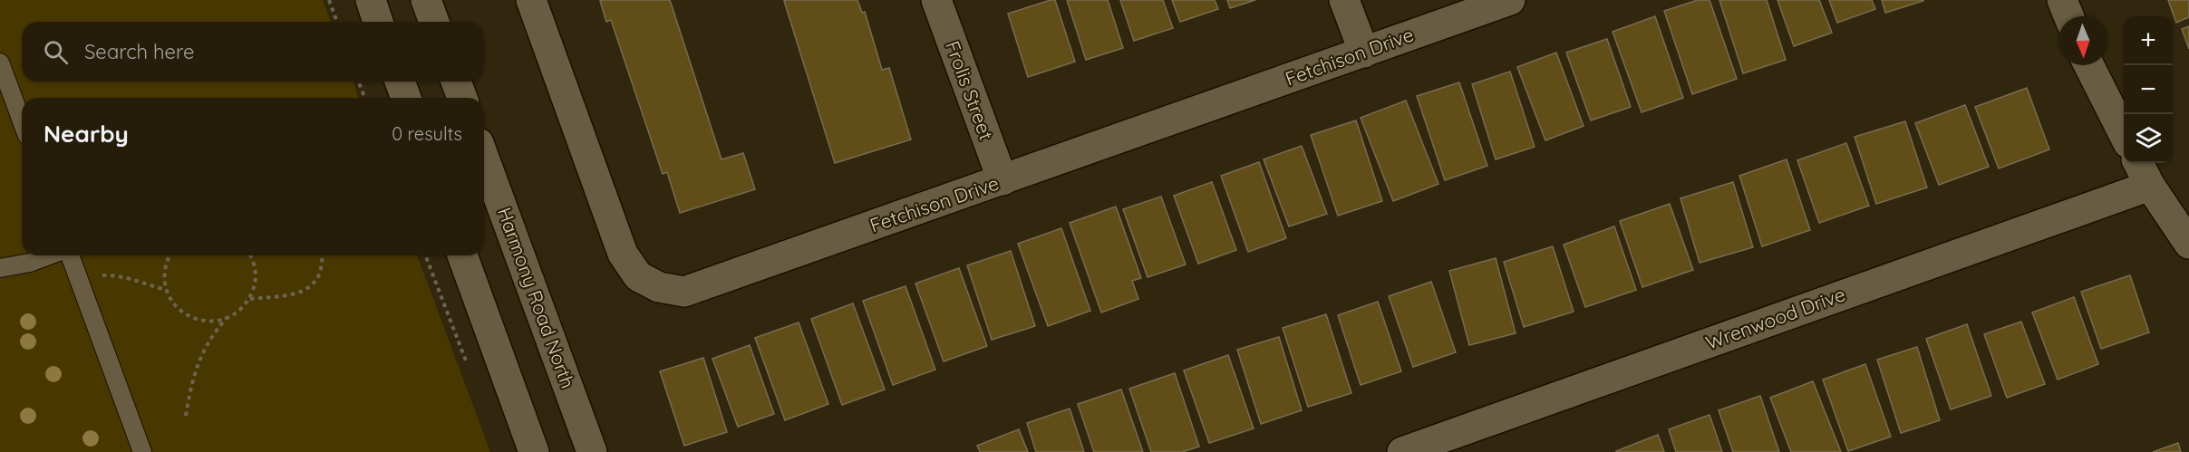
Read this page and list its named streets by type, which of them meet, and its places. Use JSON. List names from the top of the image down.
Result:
{
  "streets": {
    "street": [
      "Fetchison Drive",
      "Frolis Street",
      "Harmony Road North",
      "Wrenwood Drive"
    ]
  },
  "crossings": [
    ["Fetchison Drive", "Frolis Street"]
  ],
  "north": "bottom",
  "page": {
    "map_buttons": ["+", "−"],
    "search": "Search here",
    "heading": ["Nearby", "0 results"]
  }
}
